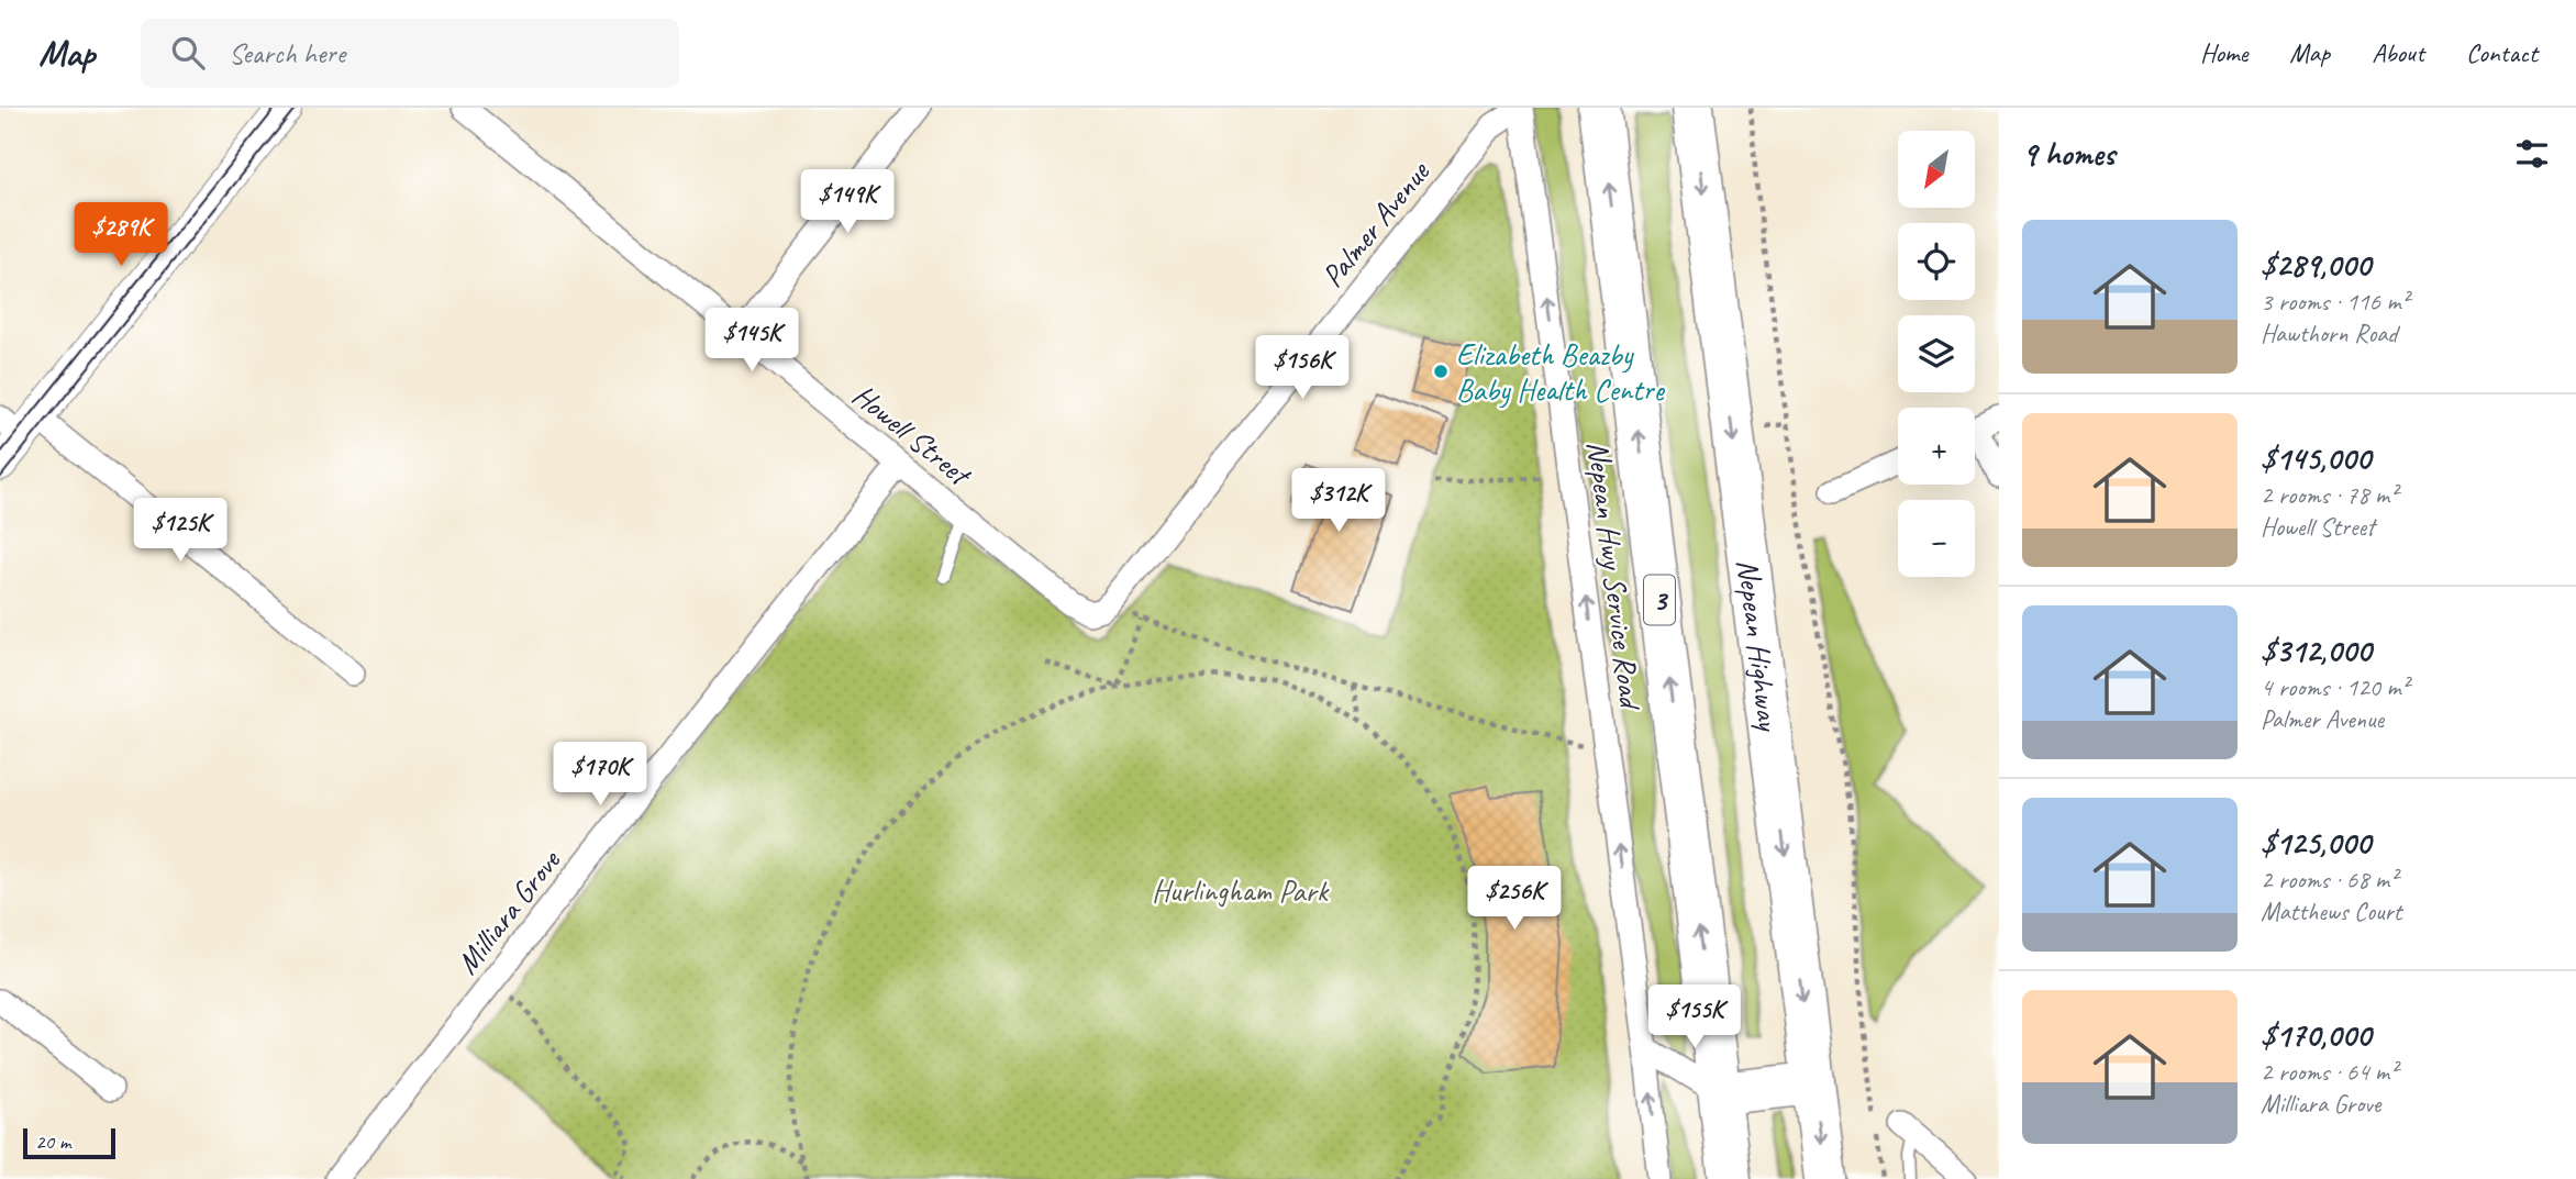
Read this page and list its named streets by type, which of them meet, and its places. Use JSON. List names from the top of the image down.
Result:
{
  "streets": {
    "highway": ["3", "Nepean Highway"],
    "street": [
      "Palmer Avenue",
      "Howell Street",
      "Nepean Hwy Service Road",
      "Milliara Grove"
    ]
  },
  "crossings": [
    ["Palmer Avenue", "Howell Street"],
    ["Palmer Avenue", "Nepean Hwy Service Road"],
    ["Howell Street", "Milliara Grove"]
  ],
  "one_way": ["Nepean Hwy Service Road"],
  "parks": ["Hurlingham Park"],
  "places": ["Elizabeth Beazby Baby Health Centre"],
  "scale_bar": "20 m",
  "north": "bottom left",
  "page": {
    "header": "Map",
    "search": "Search here",
    "nav": [
      "Home",
      "Map",
      "About",
      "Contact"
    ],
    "heading": "9 homes",
    "map_buttons": ["+", "−"],
    "price": [
      "$149K",
      "$289K",
      "$145K",
      "$156K",
      "$312K",
      "$125K",
      "$170K",
      "$256K",
      "$155K"
    ],
    "list": [
      {
        "name": "$289,000",
        "note": "3 rooms · 116 m² · Hawthorn Road"
      },
      {
        "name": "$145,000",
        "note": "2 rooms · 78 m² · Howell Street"
      },
      {
        "name": "$312,000",
        "note": "4 rooms · 120 m² · Palmer Avenue"
      },
      {
        "name": "$125,000",
        "note": "2 rooms · 68 m² · Matthews Court"
      },
      {
        "name": "$170,000",
        "note": "2 rooms · 64 m² · Milliara Grove"
      }
    ],
    "scale": "20 m"
  }
}
